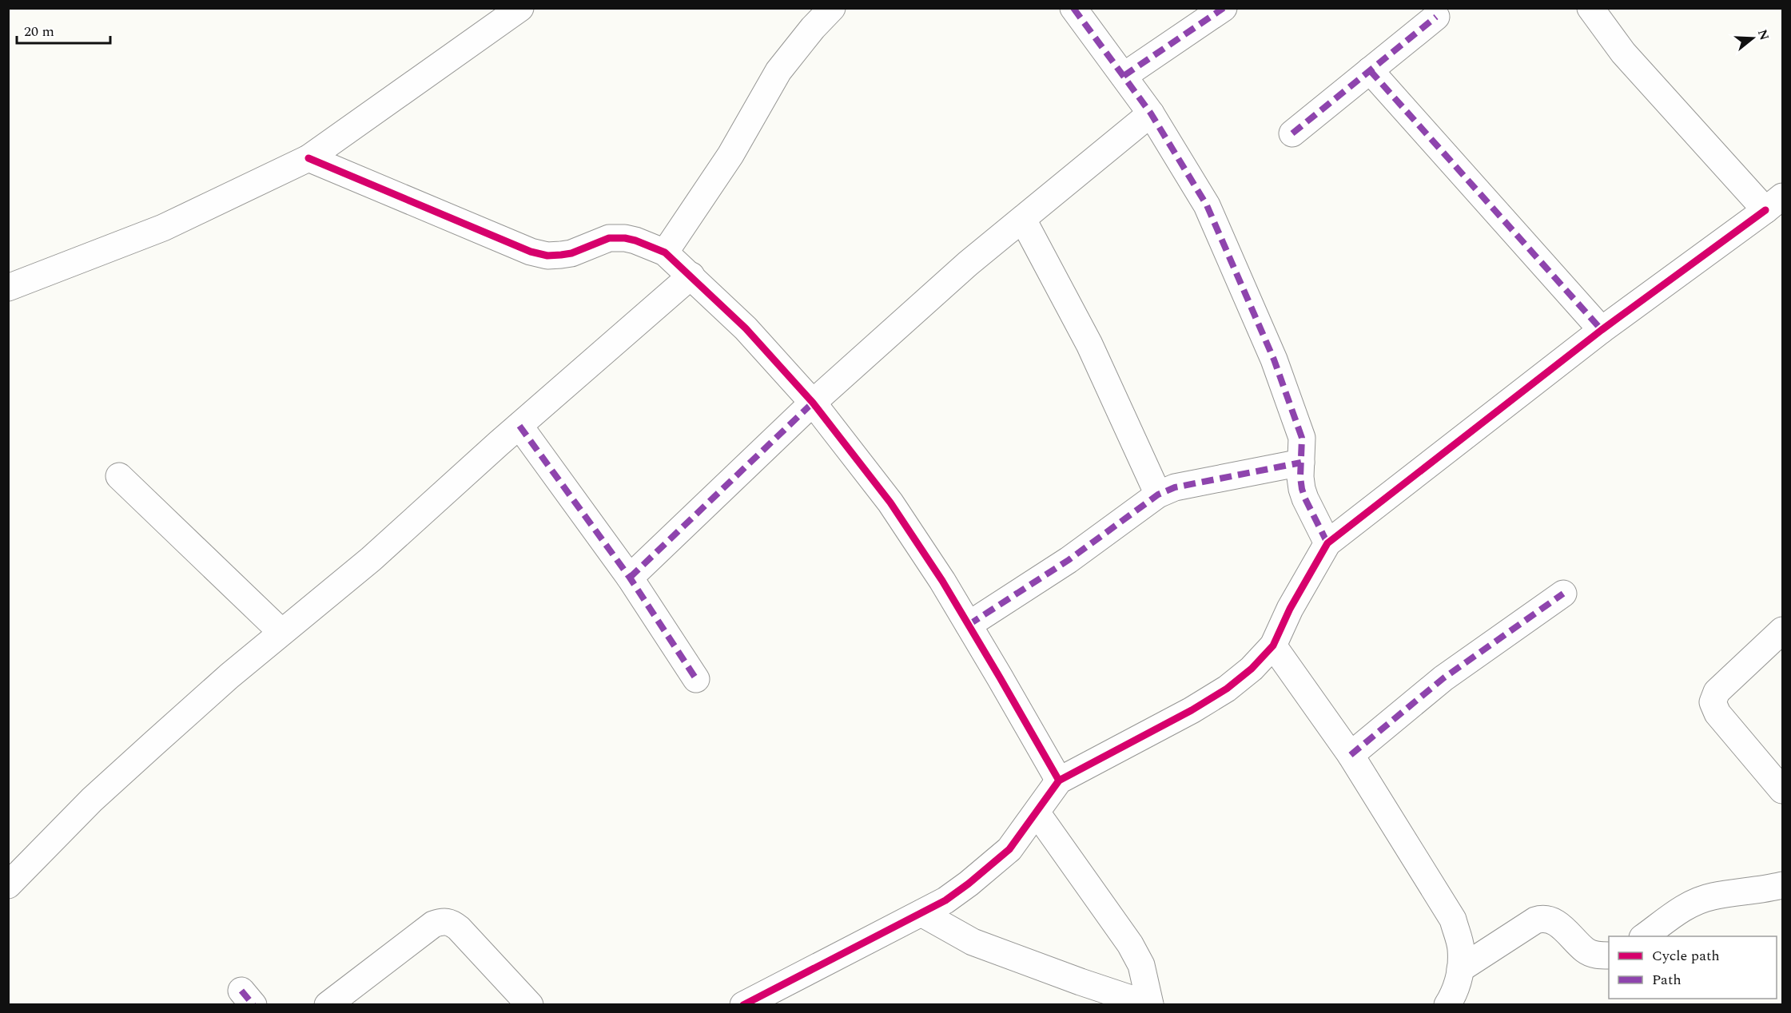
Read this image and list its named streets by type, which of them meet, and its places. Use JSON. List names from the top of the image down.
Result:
{
  "legend": ["Cycle path", "Path"],
  "scale_bar": "20 m",
  "north": "right"
}
